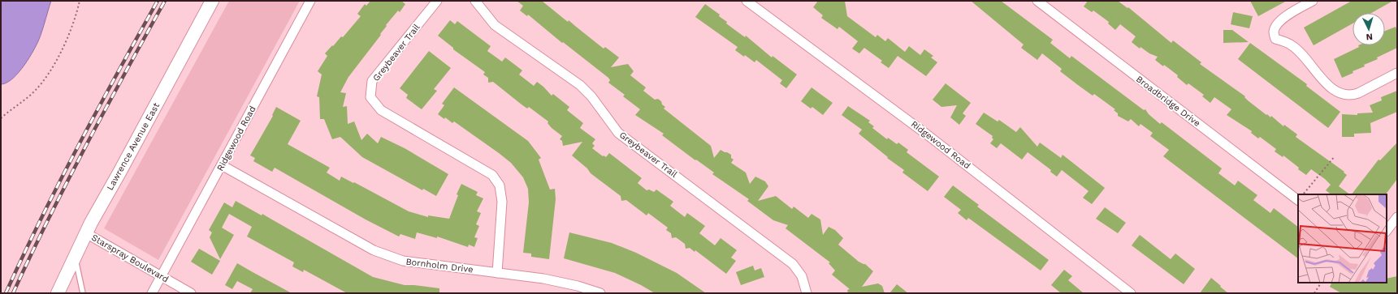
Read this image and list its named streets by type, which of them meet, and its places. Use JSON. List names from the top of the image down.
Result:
{
  "streets": {
    "street": [
      "Greybeaver Trail",
      "Broadbridge Drive",
      "Ridgewood Road",
      "Lawrence Avenue East",
      "Starspray Boulevard",
      "Bornholm Drive"
    ]
  },
  "crossings": [
    ["Greybeaver Trail", "Bornholm Drive"],
    ["Ridgewood Road", "Starspray Boulevard"],
    ["Ridgewood Road", "Bornholm Drive"],
    ["Lawrence Avenue East", "Starspray Boulevard"]
  ],
  "north": "bottom"
}
